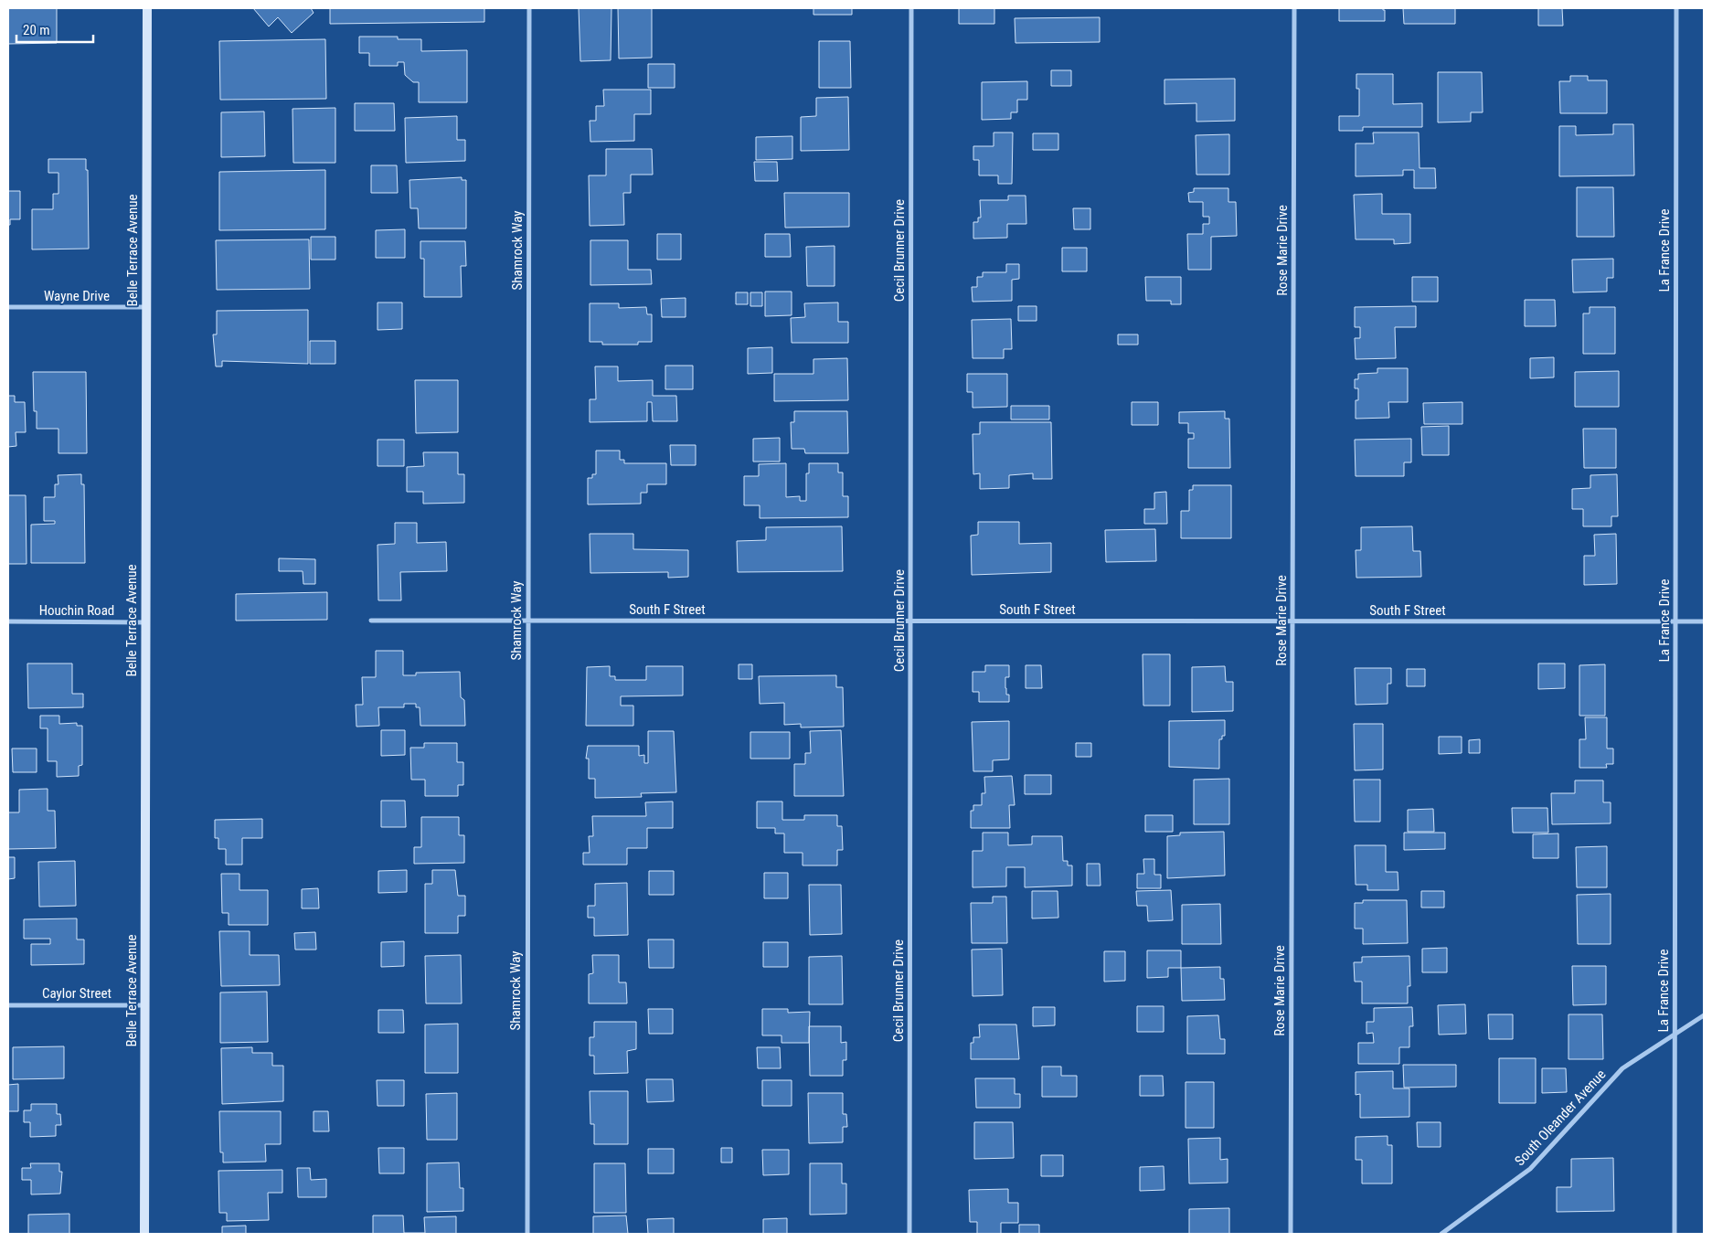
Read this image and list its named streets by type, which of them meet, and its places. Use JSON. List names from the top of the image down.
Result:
{
  "streets": {
    "street": [
      "Belle Terrace Avenue",
      "Shamrock Way",
      "Cecil Brunner Drive",
      "Rose Marie Drive",
      "La France Drive",
      "Wayne Drive",
      "South F Street",
      "Houchin Road",
      "Caylor Street",
      "South Oleander Avenue"
    ]
  },
  "crossings": [
    ["Belle Terrace Avenue", "Wayne Drive"],
    ["Belle Terrace Avenue", "Houchin Road"],
    ["Belle Terrace Avenue", "Caylor Street"],
    ["Shamrock Way", "South F Street"],
    ["Cecil Brunner Drive", "South F Street"],
    ["Rose Marie Drive", "South F Street"],
    ["La France Drive", "South F Street"],
    ["La France Drive", "South Oleander Avenue"]
  ],
  "scale_bar": "20 m"
}
